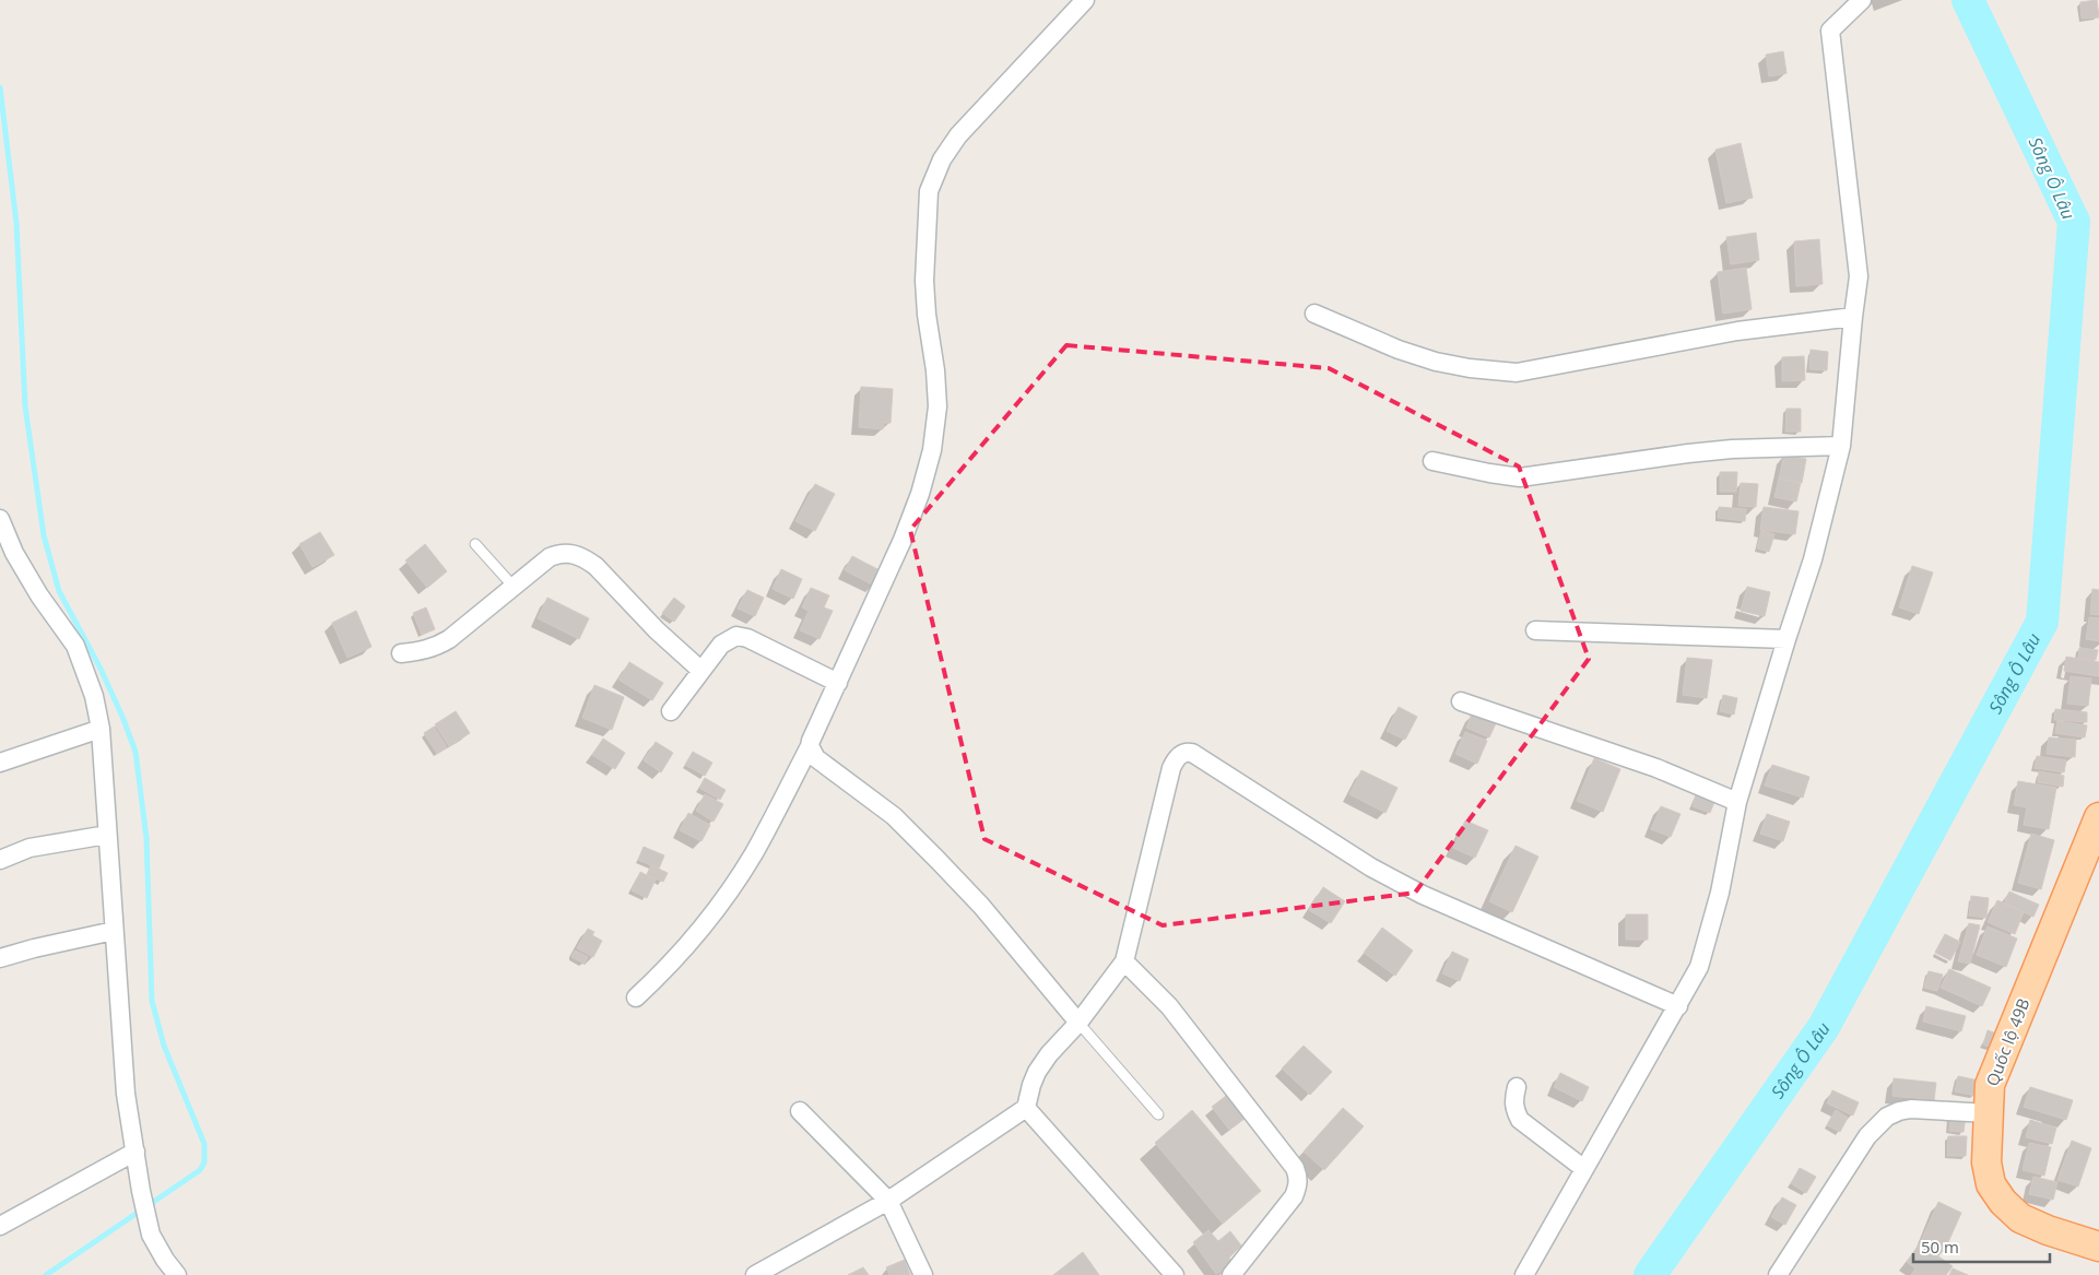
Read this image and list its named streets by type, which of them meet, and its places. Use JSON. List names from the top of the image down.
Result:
{
  "streets": {
    "main road": ["Quốc lộ 49B"]
  },
  "water": ["Sông Ô Lâu"],
  "scale_bar": "50 m"
}
